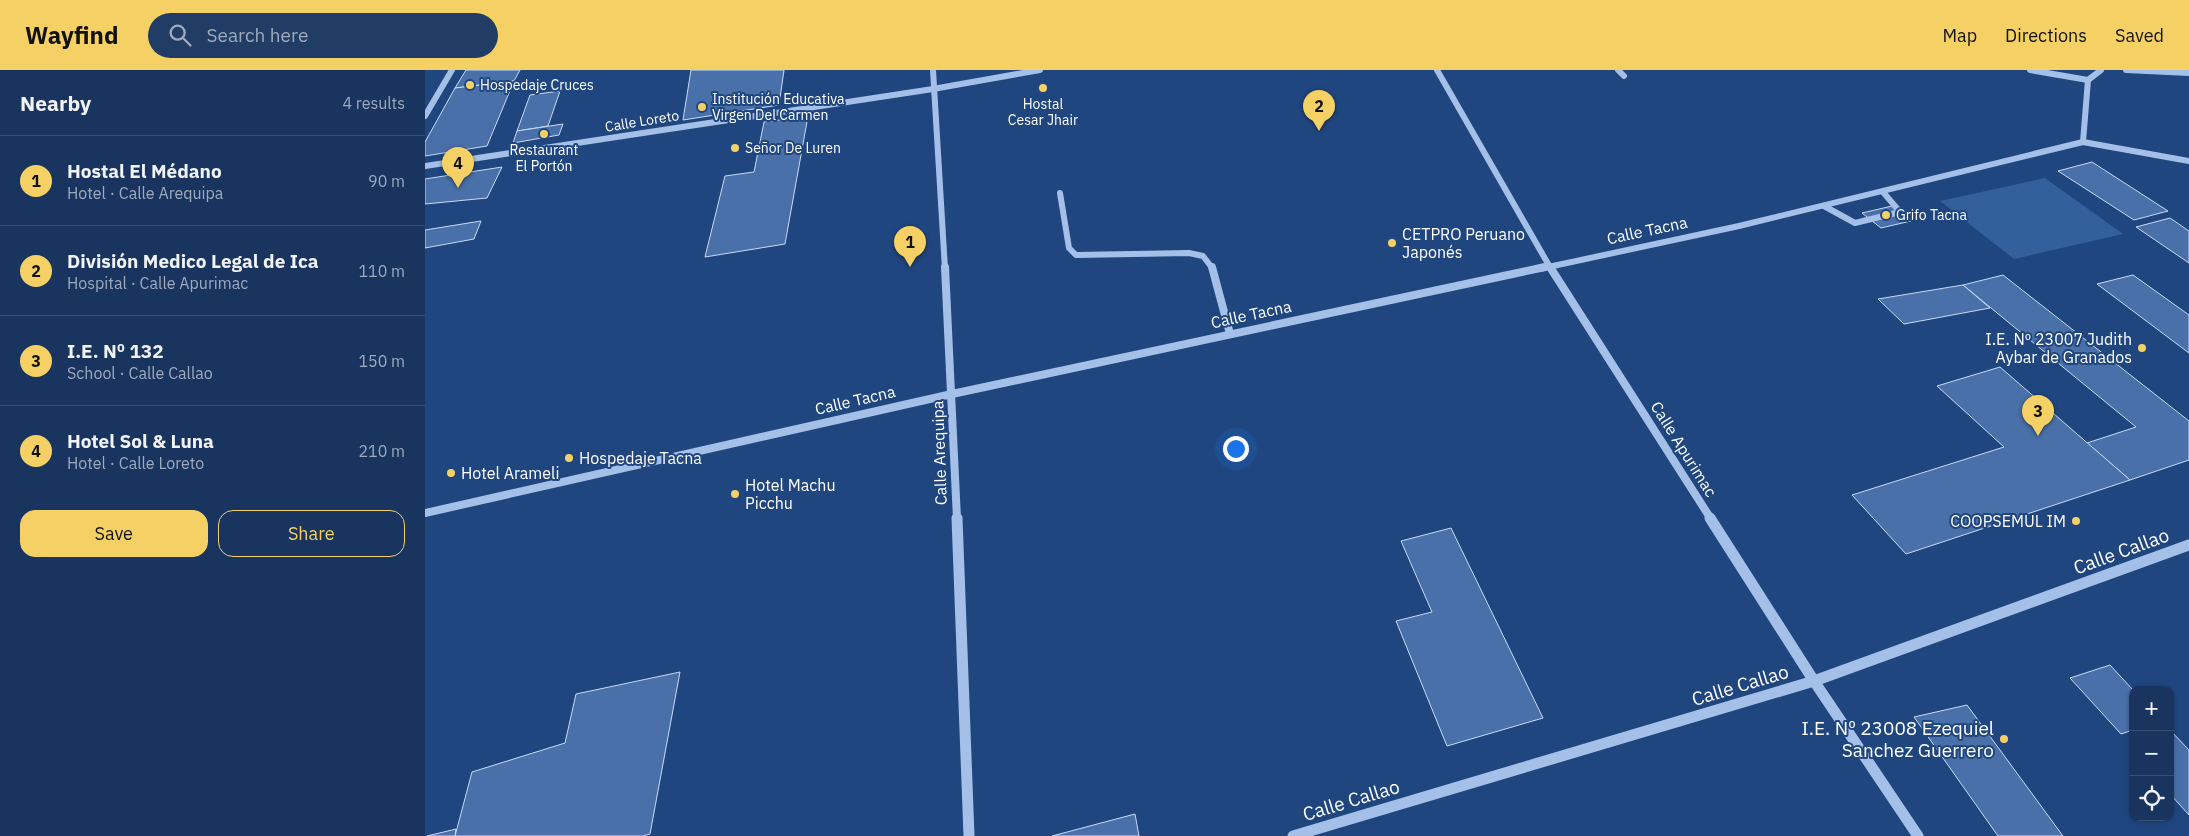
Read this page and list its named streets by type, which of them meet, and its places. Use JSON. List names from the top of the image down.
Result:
{
  "streets": {
    "street": [
      "Calle Loreto",
      "Calle Tacna",
      "Calle Apurimac",
      "Calle Arequipa",
      "Calle Callao"
    ]
  },
  "crossings": [
    ["Calle Loreto", "Calle Arequipa"],
    ["Calle Tacna", "Calle Apurimac"],
    ["Calle Tacna", "Calle Arequipa"],
    ["Calle Apurimac", "Calle Callao"]
  ],
  "places": [
    "Hospedaje Cruces",
    "Hostal Cesar Jhair",
    "Institución Educativa Virgen Del Carmen",
    "Restaurant El Portón",
    "Señor De Luren",
    "Grifo Tacna",
    "CETPRO Peruano Japonés",
    "I.E. Nº 23007 Judith Aybar de Granados",
    "Hospedaje Tacna",
    "Hotel Arameli",
    "Hotel Machu Picchu",
    "COOPSEMUL IM",
    "I.E. Nº 23008 Ezequiel Sanchez Guerrero"
  ],
  "page": {
    "header": "Wayfind",
    "search": "Search here",
    "nav": ["Map", "Directions", "Saved"],
    "heading": ["Nearby", "4 results"],
    "pins": [
      "2",
      "4",
      "1",
      "3"
    ],
    "list": [
      {
        "mark": "1",
        "name": "Hostal El Médano",
        "note": "Hotel · Calle Arequipa",
        "value": "90 m"
      },
      {
        "mark": "2",
        "name": "División Medico Legal de Ica",
        "note": "Hospital · Calle Apurimac",
        "value": "110 m"
      },
      {
        "mark": "3",
        "name": "I.E. Nº 132",
        "note": "School · Calle Callao",
        "value": "150 m"
      },
      {
        "mark": "4",
        "name": "Hotel Sol & Luna",
        "note": "Hotel · Calle Loreto",
        "value": "210 m"
      }
    ],
    "buttons": ["Save", "Share"],
    "map_buttons": ["+", "−"]
  }
}
